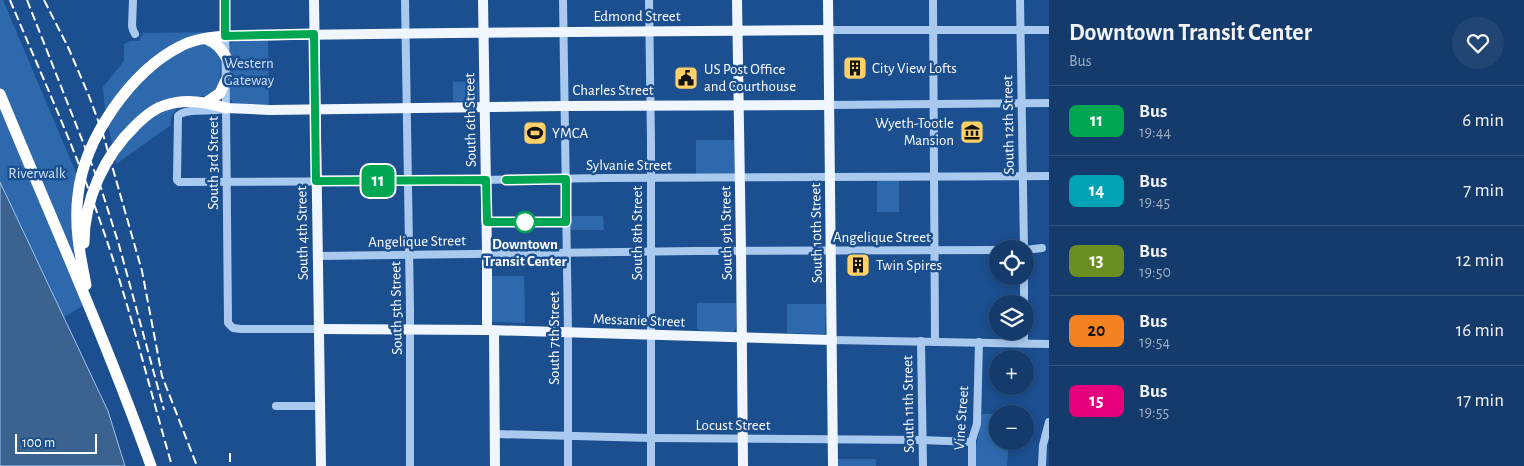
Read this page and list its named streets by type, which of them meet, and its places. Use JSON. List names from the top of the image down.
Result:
{
  "streets": {
    "main road": [
      "Edmond Street",
      "Charles Street",
      "South 6th Street",
      "South 4th Street",
      "South 9th Street",
      "South 10th Street",
      "Messanie Street"
    ],
    "street": [
      "South 12th Street",
      "South 3rd Street",
      "Sylvanie Street",
      "South 8th Street",
      "Angelique Street",
      "South 5th Street",
      "South 7th Street",
      "South 11th Street",
      "Vine Street",
      "Locust Street"
    ]
  },
  "crossings": [
    ["Edmond Street", "South 6th Street"],
    ["Edmond Street", "South 12th Street"],
    ["Edmond Street", "South 3rd Street"],
    ["Edmond Street", "South 4th Street"],
    ["Edmond Street", "South 8th Street"],
    ["Edmond Street", "South 9th Street"],
    ["Edmond Street", "South 10th Street"],
    ["Edmond Street", "South 5th Street"],
    ["Edmond Street", "South 7th Street"],
    ["Charles Street", "South 6th Street"],
    ["Charles Street", "South 12th Street"],
    ["Charles Street", "South 3rd Street"],
    ["Charles Street", "Sylvanie Street"],
    ["Charles Street", "South 4th Street"],
    ["Charles Street", "South 8th Street"],
    ["Charles Street", "South 9th Street"],
    ["Charles Street", "South 10th Street"],
    ["Charles Street", "South 5th Street"],
    ["Charles Street", "South 7th Street"],
    ["South 6th Street", "Sylvanie Street"],
    ["South 6th Street", "Angelique Street"],
    ["South 6th Street", "Messanie Street"],
    ["South 6th Street", "Locust Street"],
    ["South 12th Street", "Sylvanie Street"],
    ["South 3rd Street", "Sylvanie Street"],
    ["South 3rd Street", "Messanie Street"],
    ["Sylvanie Street", "South 4th Street"],
    ["Sylvanie Street", "South 8th Street"],
    ["Sylvanie Street", "South 9th Street"],
    ["Sylvanie Street", "South 10th Street"],
    ["Sylvanie Street", "South 5th Street"],
    ["Sylvanie Street", "South 7th Street"],
    ["South 4th Street", "Angelique Street"],
    ["South 4th Street", "Messanie Street"],
    ["South 8th Street", "Angelique Street"],
    ["South 8th Street", "Messanie Street"],
    ["South 8th Street", "Locust Street"],
    ["South 9th Street", "Angelique Street"],
    ["South 9th Street", "Messanie Street"],
    ["South 9th Street", "Locust Street"],
    ["South 10th Street", "Angelique Street"],
    ["South 10th Street", "Messanie Street"],
    ["South 10th Street", "Locust Street"],
    ["Angelique Street", "South 5th Street"],
    ["Angelique Street", "South 7th Street"],
    ["South 5th Street", "Messanie Street"],
    ["Messanie Street", "South 7th Street"],
    ["Messanie Street", "South 11th Street"],
    ["Messanie Street", "Vine Street"],
    ["South 7th Street", "Locust Street"],
    ["South 11th Street", "Locust Street"],
    ["Vine Street", "Locust Street"]
  ],
  "parks": ["Western Gateway", "Riverwalk"],
  "places": {
    "building": ["City View Lofts", "Twin Spires"],
    "public building": ["US Post Office and Courthouse"],
    "museum": ["Wyeth-Tootle Mansion"],
    "sports": ["YMCA"],
    "other": ["Downtown Transit Center"]
  },
  "lines": ["bus line 11"],
  "scale_bar": "100 m",
  "page": {
    "on_map": "11",
    "heading": ["Downtown Transit Center", "Bus"],
    "list": [
      {
        "mark": "11",
        "name": "Bus",
        "note": "19:44",
        "value": "6 min"
      },
      {
        "mark": "14",
        "name": "Bus",
        "note": "19:45",
        "value": "7 min"
      },
      {
        "mark": "13",
        "name": "Bus",
        "note": "19:50",
        "value": "12 min"
      },
      {
        "mark": "20",
        "name": "Bus",
        "note": "19:54",
        "value": "16 min"
      },
      {
        "mark": "15",
        "name": "Bus",
        "note": "19:55",
        "value": "17 min"
      }
    ],
    "map_buttons": ["+", "−"],
    "scale": "100 m"
  }
}
